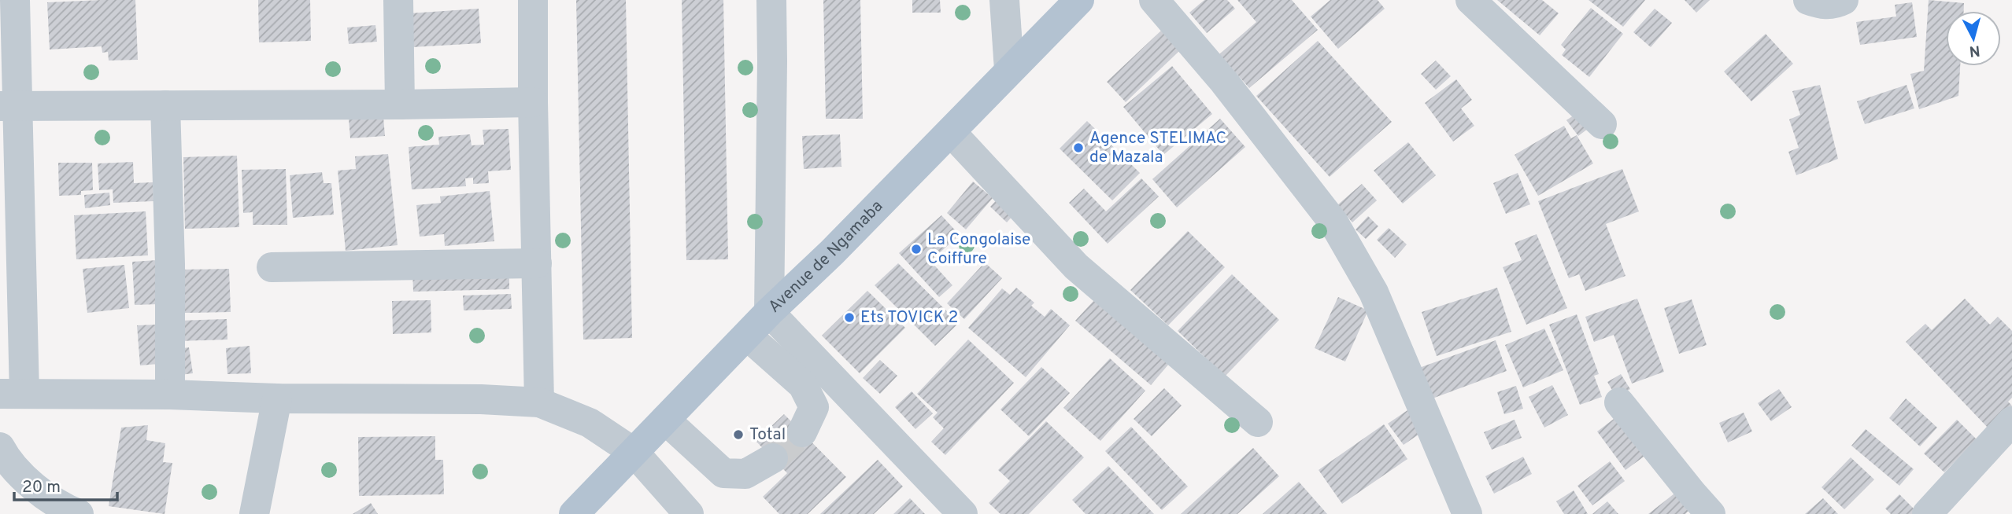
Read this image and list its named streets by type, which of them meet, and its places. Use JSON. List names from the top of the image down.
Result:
{
  "streets": {
    "main road": ["Avenue de Ngamaba"]
  },
  "places": [
    "Agence STELIMAC de Mazala",
    "La Congolaise Coiffure",
    "Ets TOVICK 2",
    "Total"
  ],
  "scale_bar": "20 m",
  "north": "bottom"
}
